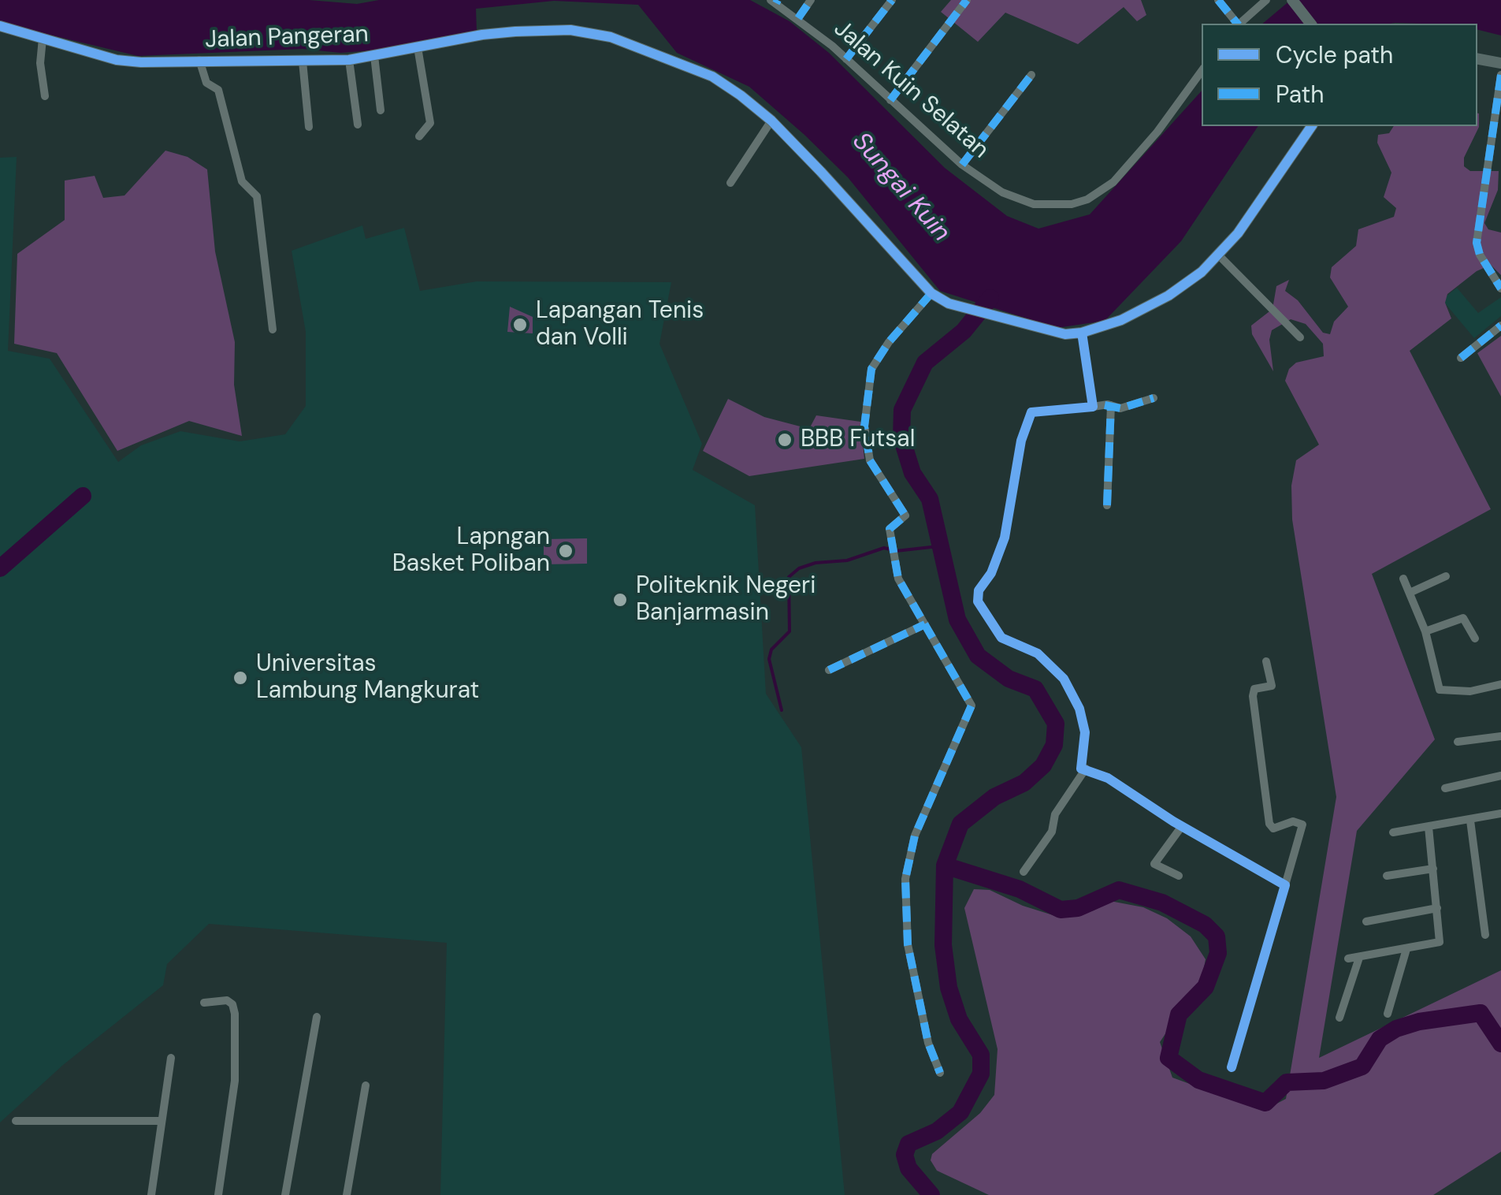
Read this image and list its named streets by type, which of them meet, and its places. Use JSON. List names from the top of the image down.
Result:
{
  "streets": {
    "street": ["Jalan Pangeran", "Jalan Kuin Selatan"]
  },
  "water": ["Sungai Kuin"],
  "places": [
    "Lapangan Tenis dan Volli",
    "BBB Futsal",
    "Lapngan Basket Poliban",
    "Politeknik Negeri Banjarmasin",
    "Universitas Lambung Mangkurat"
  ],
  "legend": ["Cycle path", "Path"]
}
